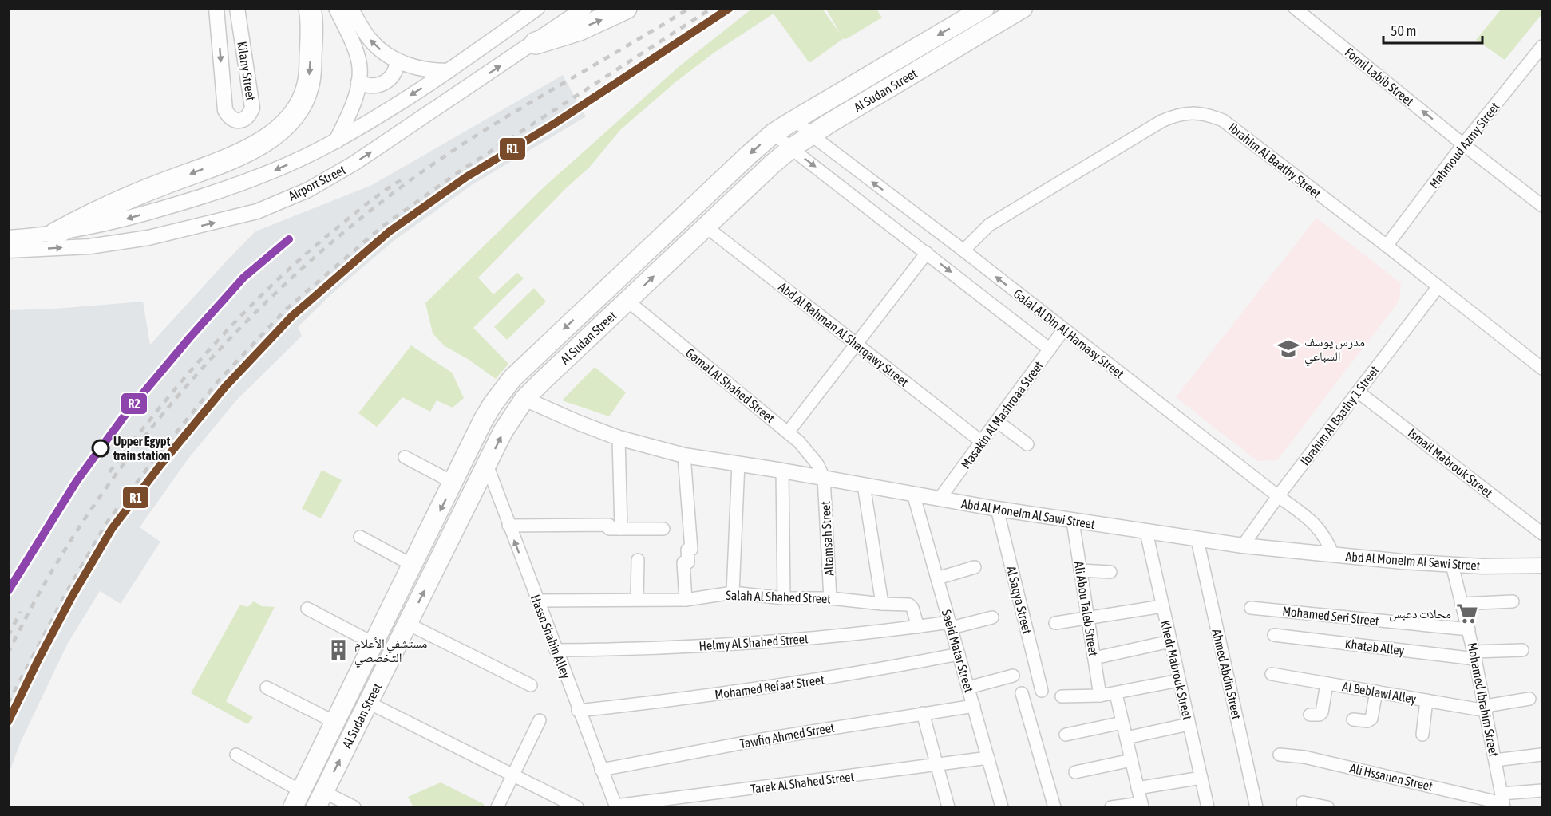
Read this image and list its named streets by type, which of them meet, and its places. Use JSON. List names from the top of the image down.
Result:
{
  "streets": {
    "main road": ["Al Sudan Street"],
    "street": [
      "Kilany Street",
      "Fomil Labib Street",
      "Mahmoud Azmy Street",
      "Ibrahim Al Baathy Street",
      "Airport Street",
      "Galal Al Din Al Hamasy Street",
      "Abd Al Rahman Al Sharqawy Street",
      "Gamal Al Shahed Street",
      "Masakin Al Mashroaa Street",
      "Ibrahim Al Baathy 1 Street",
      "Ismail Mabrouk Street",
      "Abd Al Moneim Al Sawi Street",
      "Altamsah Street",
      "Salah Al Shahed Street",
      "Al Saqya Street",
      "Ali Abou Taleb Street",
      "Mohamed Seri Street",
      "Hassn Shahin Alley",
      "Helmy Al Shahed Street",
      "Khatab Alley",
      "Saeid Matar Street",
      "Khedr Mabrouk Street",
      "Ahmed Abdin Street",
      "Mohamed Refaat Street",
      "Al Beblawi Alley",
      "Mohamed Ibrahim Street",
      "Tawfiq Ahmed Street",
      "Ali Hssanen Street",
      "Tarek Al Shahed Street"
    ]
  },
  "crossings": [
    ["Fomil Labib Street", "Mahmoud Azmy Street"],
    ["Al Sudan Street", "Galal Al Din Al Hamasy Street"],
    ["Al Sudan Street", "Abd Al Rahman Al Sharqawy Street"],
    ["Al Sudan Street", "Gamal Al Shahed Street"],
    ["Al Sudan Street", "Abd Al Moneim Al Sawi Street"],
    ["Al Sudan Street", "Hassn Shahin Alley"],
    ["Mahmoud Azmy Street", "Ibrahim Al Baathy Street"],
    ["Ibrahim Al Baathy Street", "Galal Al Din Al Hamasy Street"],
    ["Ibrahim Al Baathy Street", "Ibrahim Al Baathy 1 Street"],
    ["Galal Al Din Al Hamasy Street", "Masakin Al Mashroaa Street"],
    ["Galal Al Din Al Hamasy Street", "Ibrahim Al Baathy 1 Street"],
    ["Galal Al Din Al Hamasy Street", "Abd Al Moneim Al Sawi Street"],
    ["Abd Al Rahman Al Sharqawy Street", "Masakin Al Mashroaa Street"],
    ["Gamal Al Shahed Street", "Abd Al Moneim Al Sawi Street"],
    ["Gamal Al Shahed Street", "Altamsah Street"],
    ["Masakin Al Mashroaa Street", "Abd Al Moneim Al Sawi Street"],
    ["Ibrahim Al Baathy 1 Street", "Ismail Mabrouk Street"],
    ["Ibrahim Al Baathy 1 Street", "Abd Al Moneim Al Sawi Street"],
    ["Abd Al Moneim Al Sawi Street", "Altamsah Street"],
    ["Abd Al Moneim Al Sawi Street", "Al Saqya Street"],
    ["Abd Al Moneim Al Sawi Street", "Ali Abou Taleb Street"],
    ["Abd Al Moneim Al Sawi Street", "Saeid Matar Street"],
    ["Abd Al Moneim Al Sawi Street", "Khedr Mabrouk Street"],
    ["Abd Al Moneim Al Sawi Street", "Ahmed Abdin Street"],
    ["Abd Al Moneim Al Sawi Street", "Mohamed Ibrahim Street"],
    ["Altamsah Street", "Salah Al Shahed Street"],
    ["Salah Al Shahed Street", "Hassn Shahin Alley"],
    ["Salah Al Shahed Street", "Helmy Al Shahed Street"],
    ["Mohamed Seri Street", "Mohamed Ibrahim Street"],
    ["Hassn Shahin Alley", "Helmy Al Shahed Street"],
    ["Hassn Shahin Alley", "Mohamed Refaat Street"],
    ["Hassn Shahin Alley", "Tawfiq Ahmed Street"],
    ["Hassn Shahin Alley", "Tarek Al Shahed Street"],
    ["Helmy Al Shahed Street", "Saeid Matar Street"],
    ["Khatab Alley", "Mohamed Ibrahim Street"],
    ["Saeid Matar Street", "Mohamed Refaat Street"],
    ["Saeid Matar Street", "Tawfiq Ahmed Street"],
    ["Saeid Matar Street", "Tarek Al Shahed Street"],
    ["Al Beblawi Alley", "Mohamed Ibrahim Street"],
    ["Mohamed Ibrahim Street", "Ali Hssanen Street"]
  ],
  "one_way": ["Fomil Labib Street"],
  "places": {
    "school or university": ["مدرس يوسف السباعي"],
    "other": ["Upper Egypt train station"],
    "supermarket": ["محلات دعبس"],
    "building": ["مستشفي الأعلام التخصصي"]
  },
  "lines": ["transit line R1", "transit line R2"],
  "scale_bar": "50 m"
}
